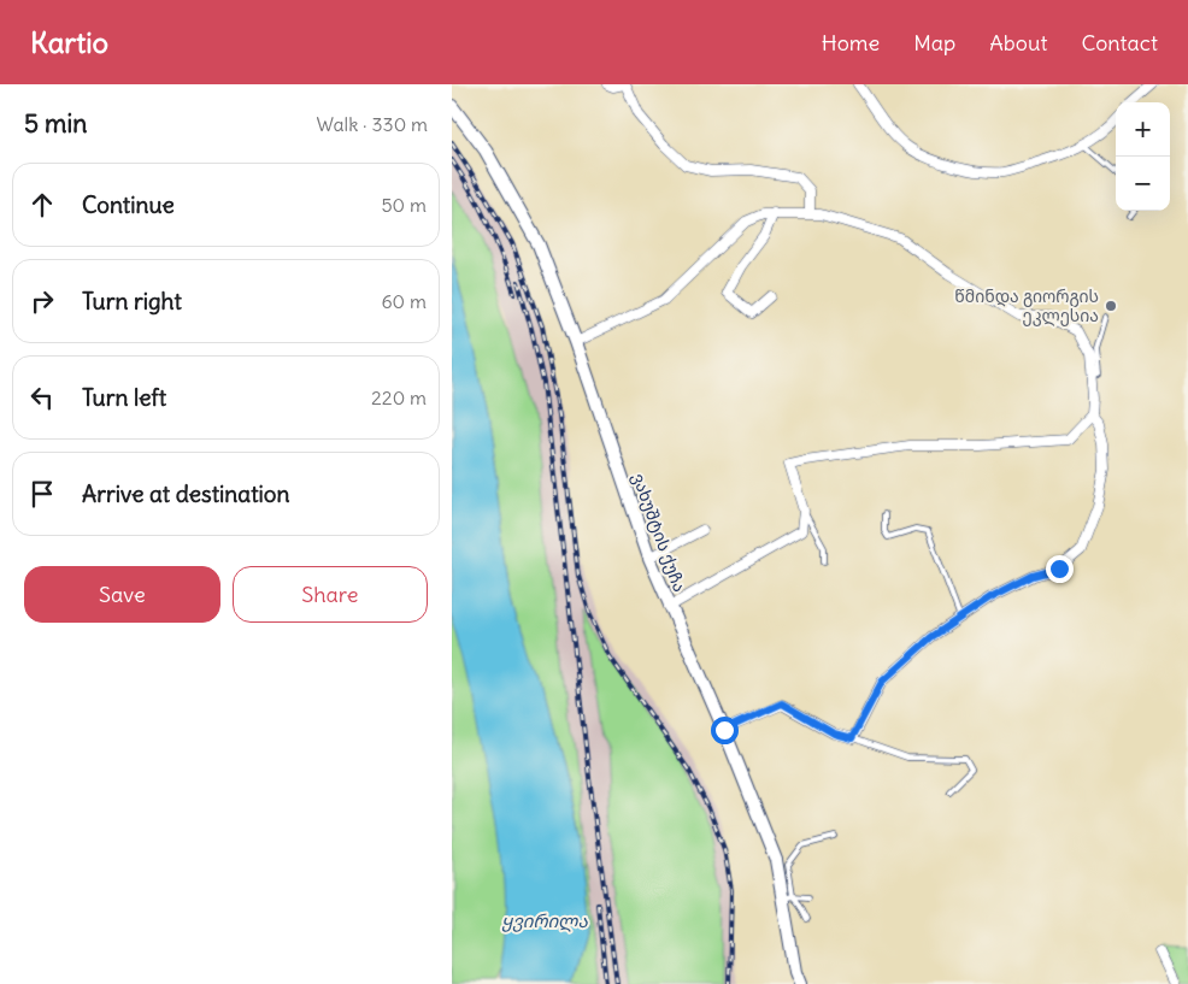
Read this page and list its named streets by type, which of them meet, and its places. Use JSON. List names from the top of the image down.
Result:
{
  "streets": {
    "street": ["ვახუშტის ქუჩა"]
  },
  "water": ["ყვირილა"],
  "places": ["წმინდა გიორგის ეკლესია"],
  "page": {
    "header": "Kartio",
    "nav": [
      "Home",
      "Map",
      "About",
      "Contact"
    ],
    "heading": ["5 min", "Walk · 330 m"],
    "map_buttons": ["+", "−"],
    "list": [
      ["Continue", "50 m"],
      ["Turn right", "60 m"],
      ["Turn left", "220 m"],
      "Arrive at destination"
    ],
    "buttons": ["Save", "Share"]
  }
}
